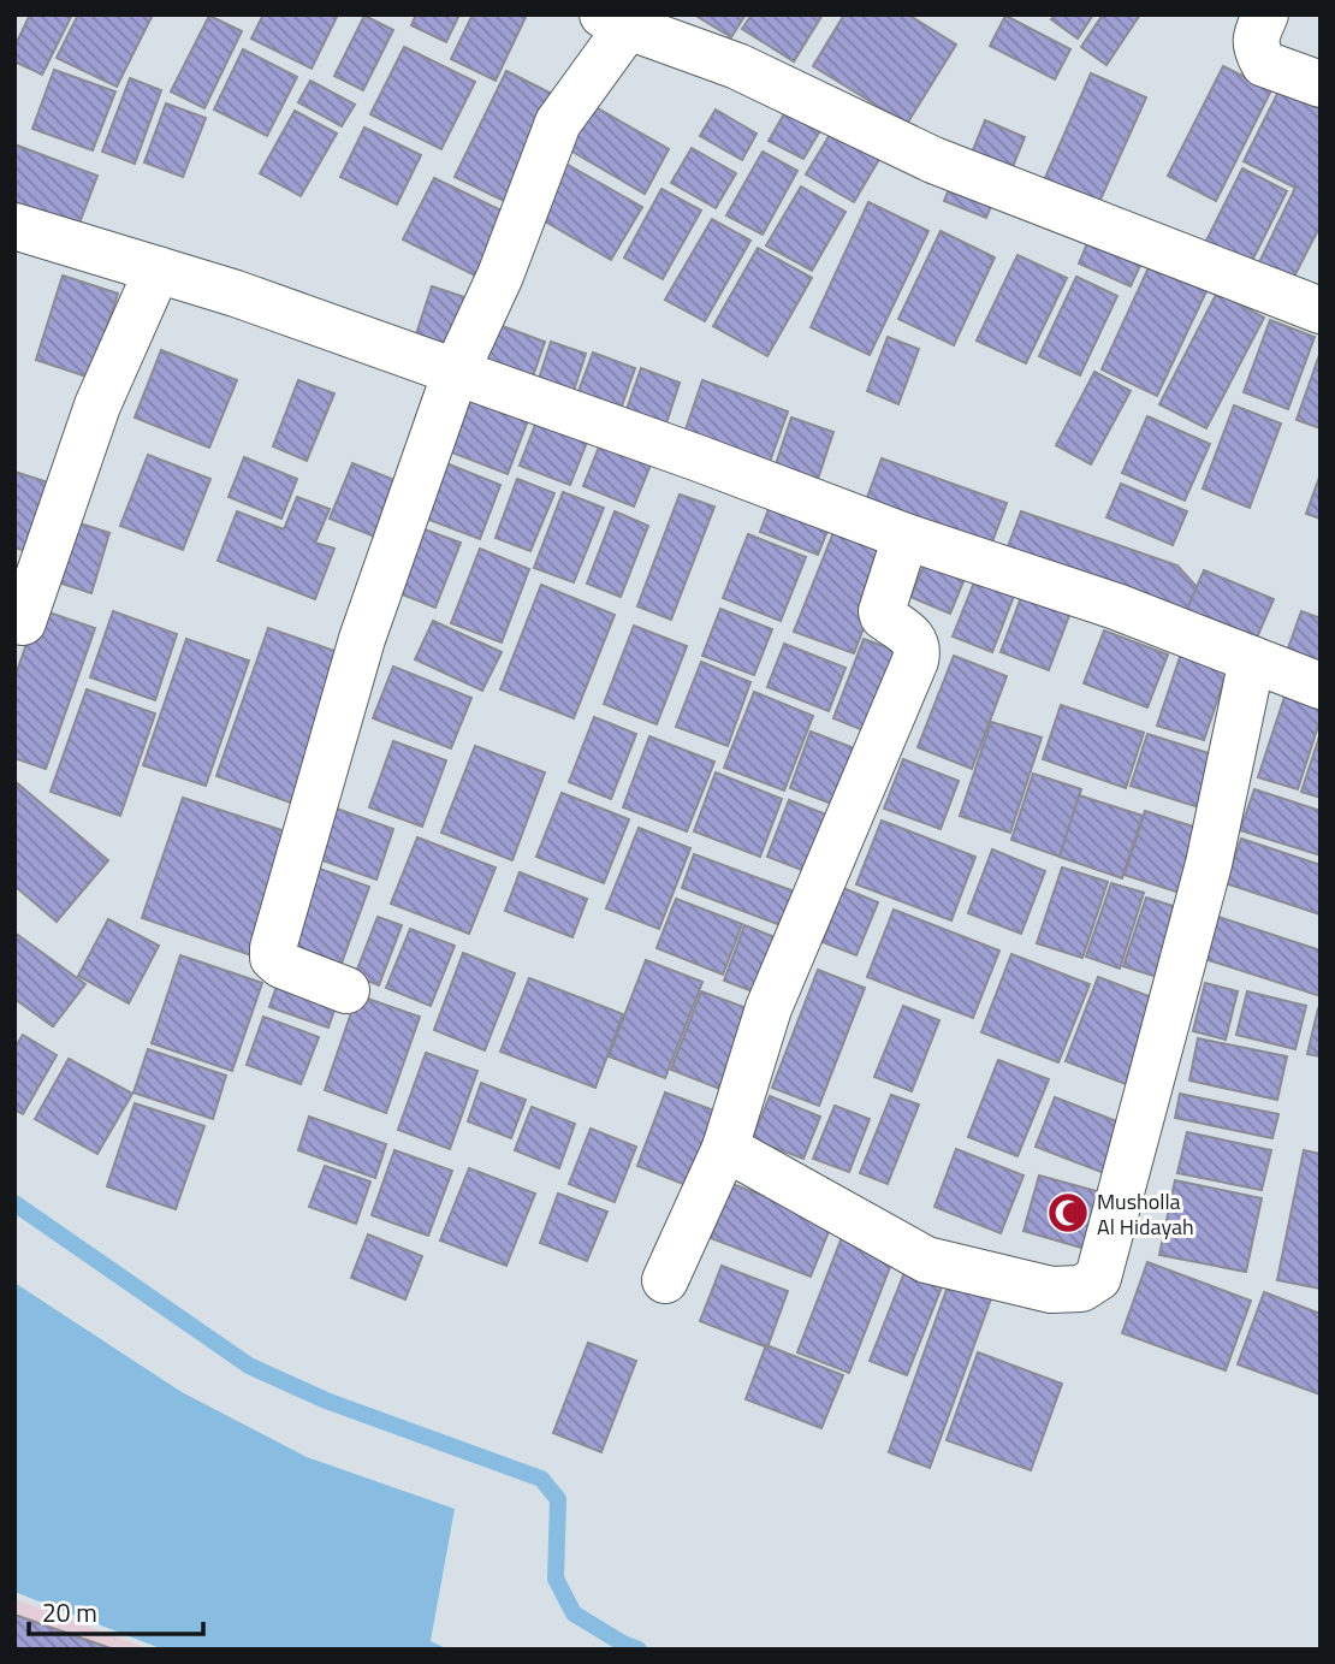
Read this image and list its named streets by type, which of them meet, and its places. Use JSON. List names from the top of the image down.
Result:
{
  "places": {
    "mosque": ["Musholla Al Hidayah"]
  },
  "scale_bar": "20 m"
}
